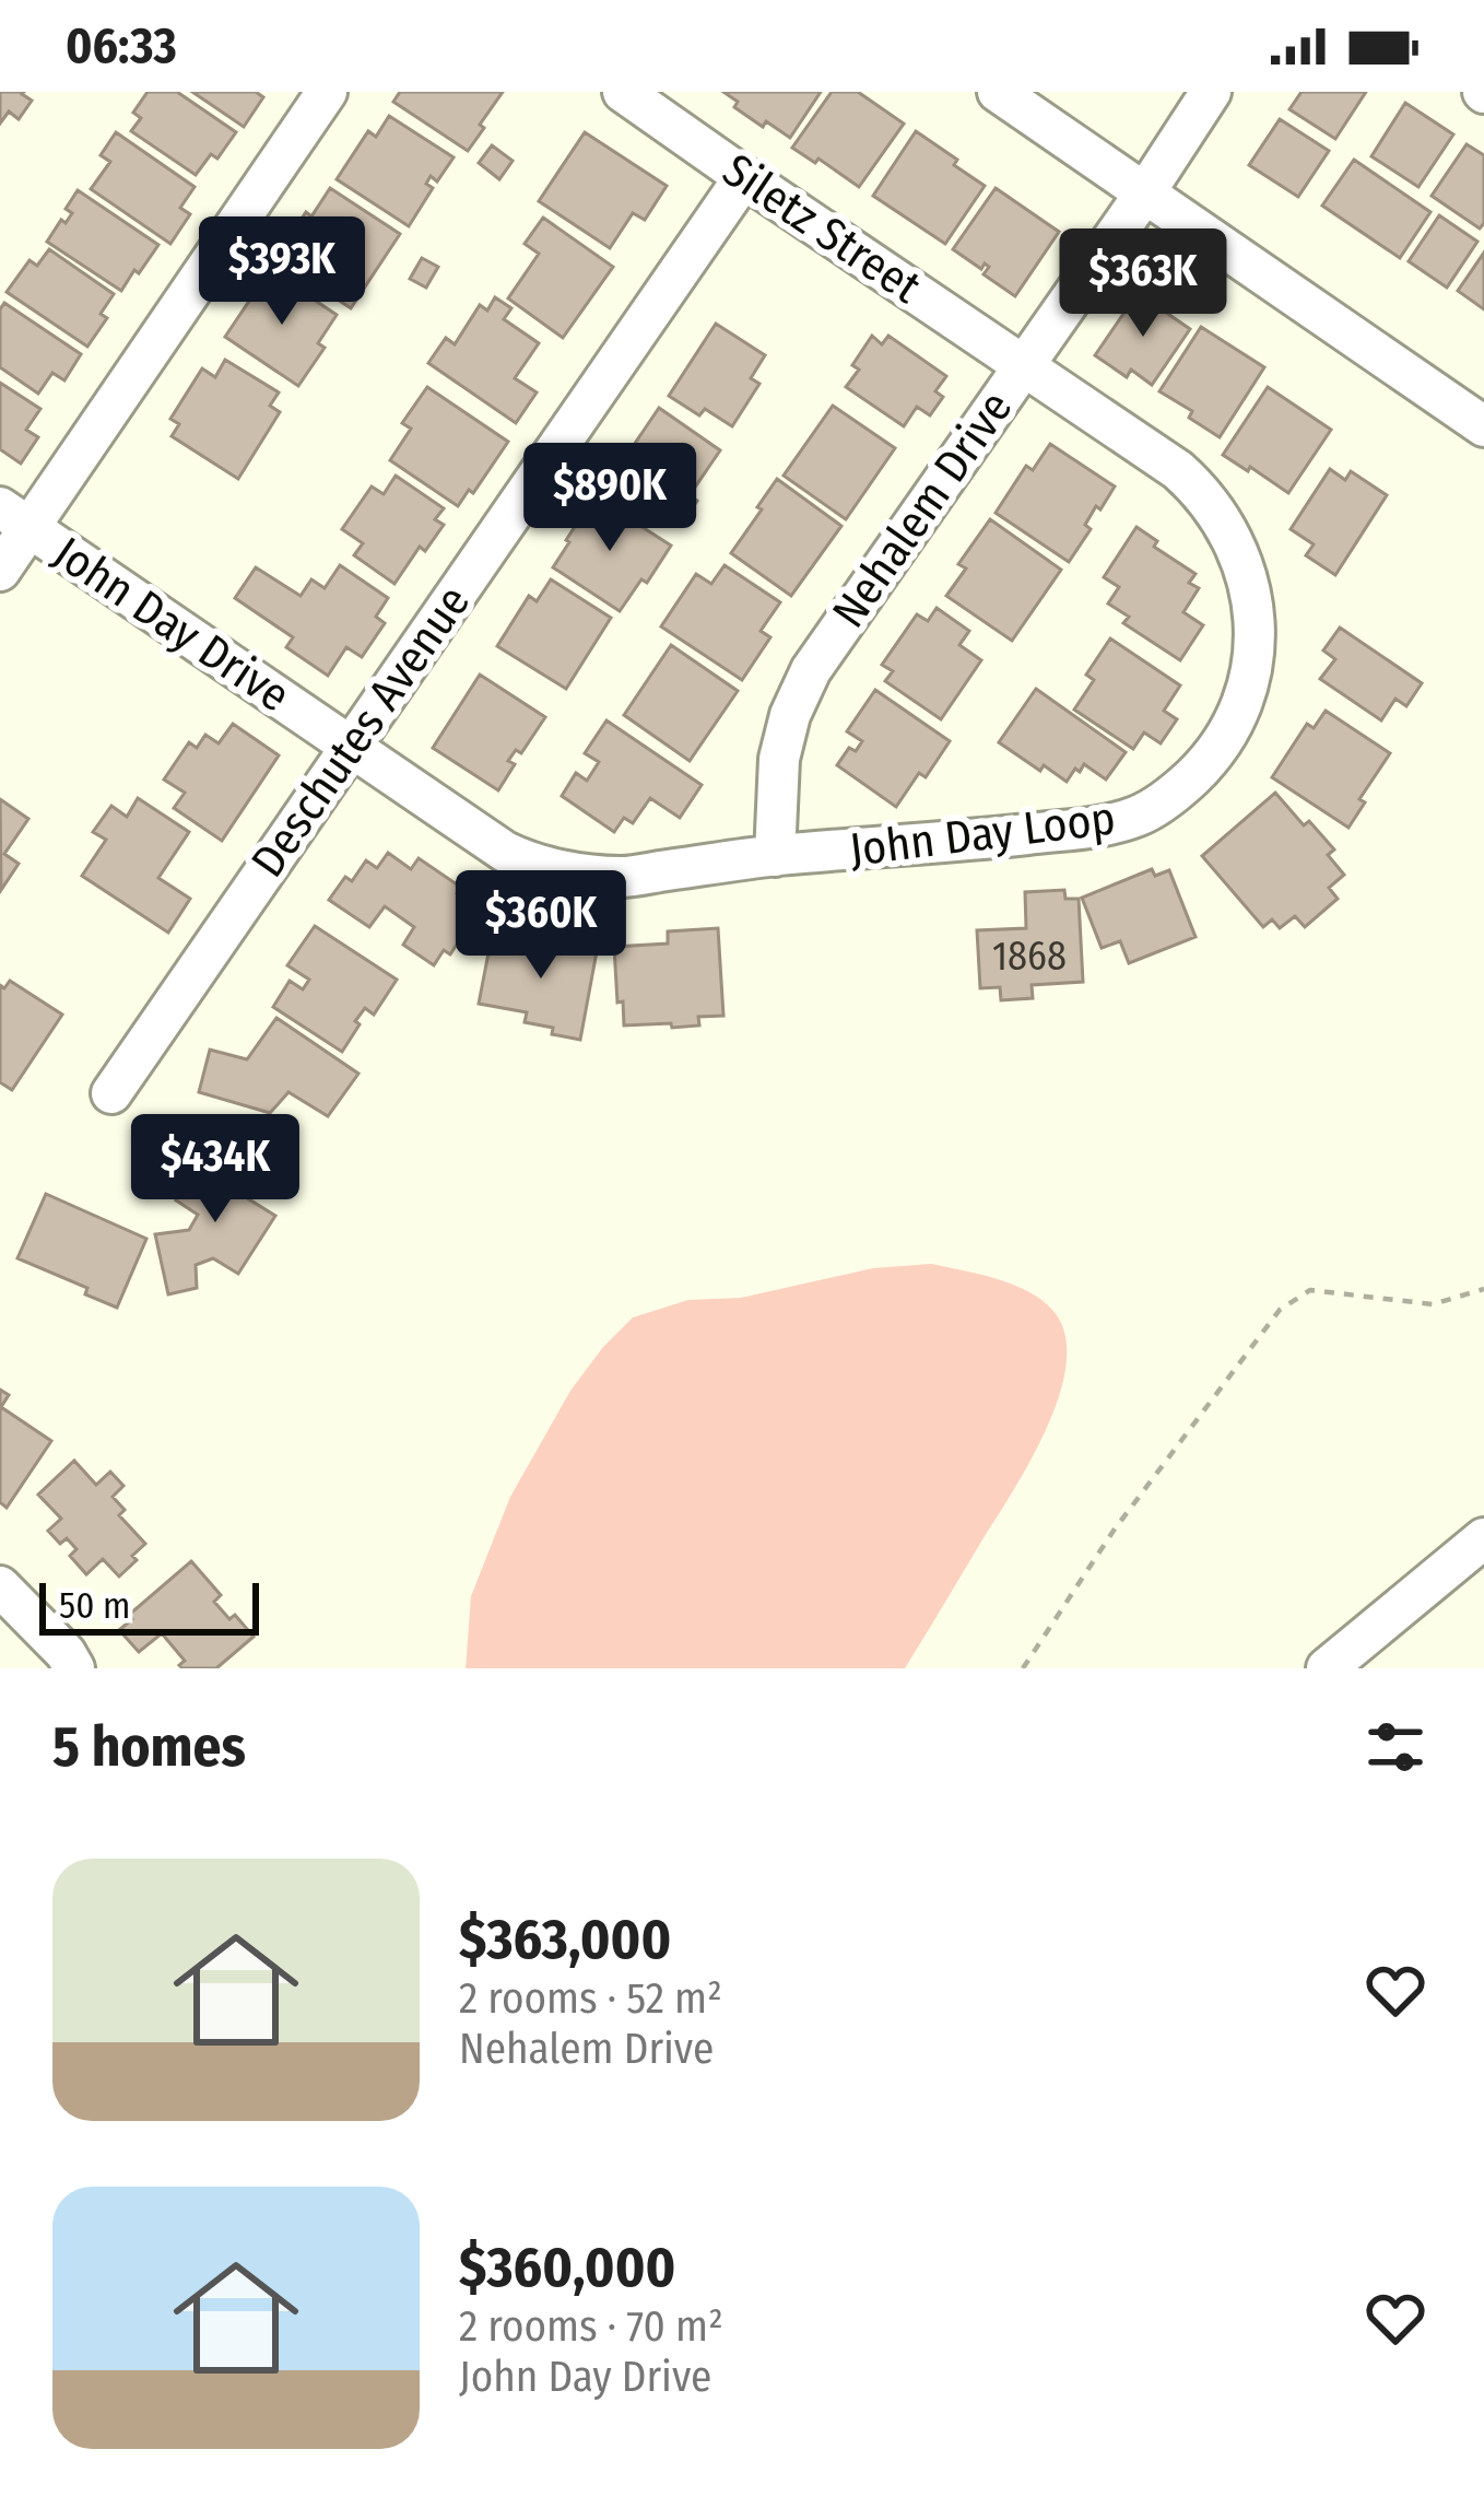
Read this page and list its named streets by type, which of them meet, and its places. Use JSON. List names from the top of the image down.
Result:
{
  "streets": {
    "street": [
      "Siletz Street",
      "Nehalem Drive",
      "John Day Drive",
      "Deschutes Avenue",
      "John Day Loop"
    ]
  },
  "crossings": [
    ["Siletz Street", "Nehalem Drive"],
    ["Siletz Street", "Deschutes Avenue"],
    ["Siletz Street", "John Day Loop"],
    ["Nehalem Drive", "John Day Drive"],
    ["Nehalem Drive", "John Day Loop"],
    ["John Day Drive", "Deschutes Avenue"],
    ["John Day Drive", "John Day Loop"]
  ],
  "house_numbers": ["1868"],
  "scale_bar": "50 m",
  "page": {
    "status": "06:33",
    "price": [
      "$393K",
      "$363K",
      "$890K",
      "$360K",
      "$434K"
    ],
    "scale": "50 m",
    "heading": "5 homes",
    "list": [
      {
        "name": "$363,000",
        "note": "2 rooms · 52 m² · Nehalem Drive"
      },
      {
        "name": "$360,000",
        "note": "2 rooms · 70 m² · John Day Drive"
      }
    ]
  }
}
